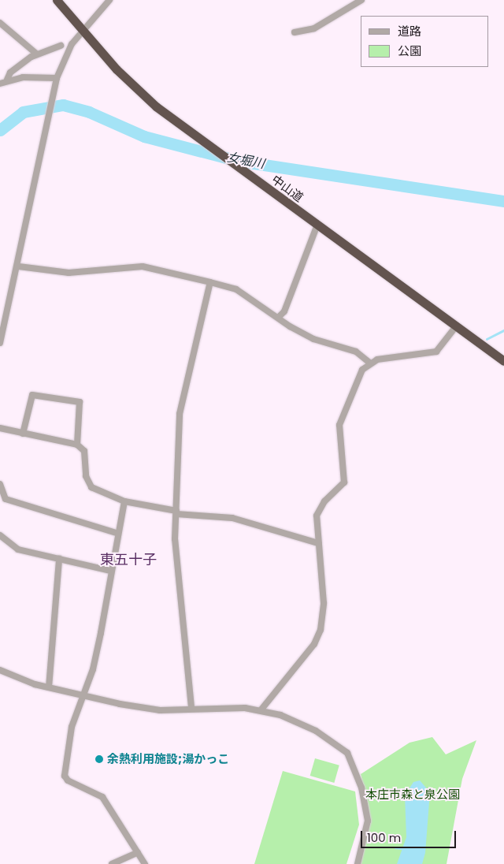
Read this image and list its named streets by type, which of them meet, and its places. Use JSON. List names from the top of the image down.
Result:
{
  "streets": {
    "highway": ["中山道"]
  },
  "districts": ["東五十子"],
  "water": ["女堀川"],
  "parks": ["本庄市森と泉公園"],
  "places": ["余熱利用施設;湯かっこ"],
  "legend": ["道路", "公園"],
  "scale_bar": "100 m"
}
